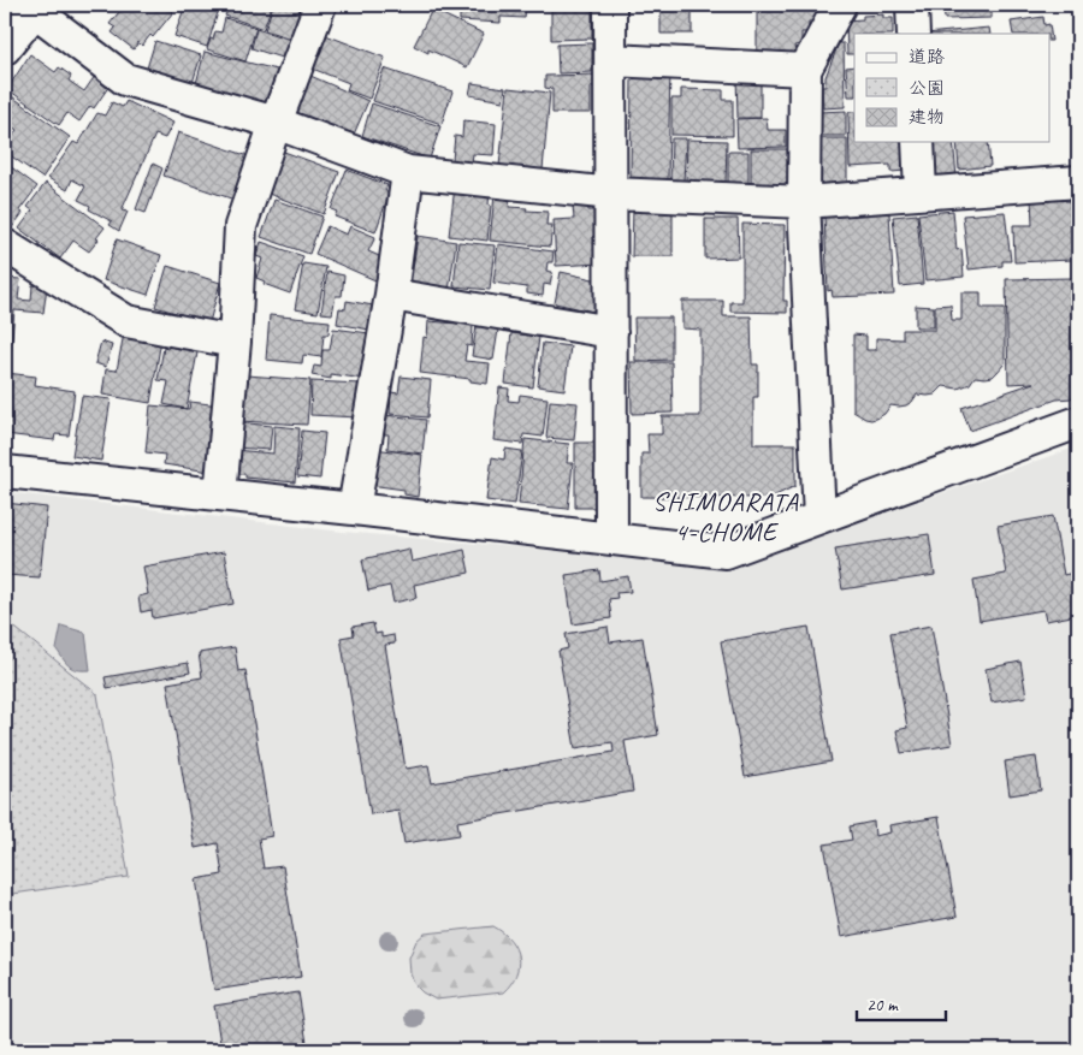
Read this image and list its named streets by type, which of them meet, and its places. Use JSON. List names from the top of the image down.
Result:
{
  "districts": ["SHIMOARATA 4-CHOME"],
  "legend": ["道路", "公園", "建物"],
  "scale_bar": "20 m"
}
